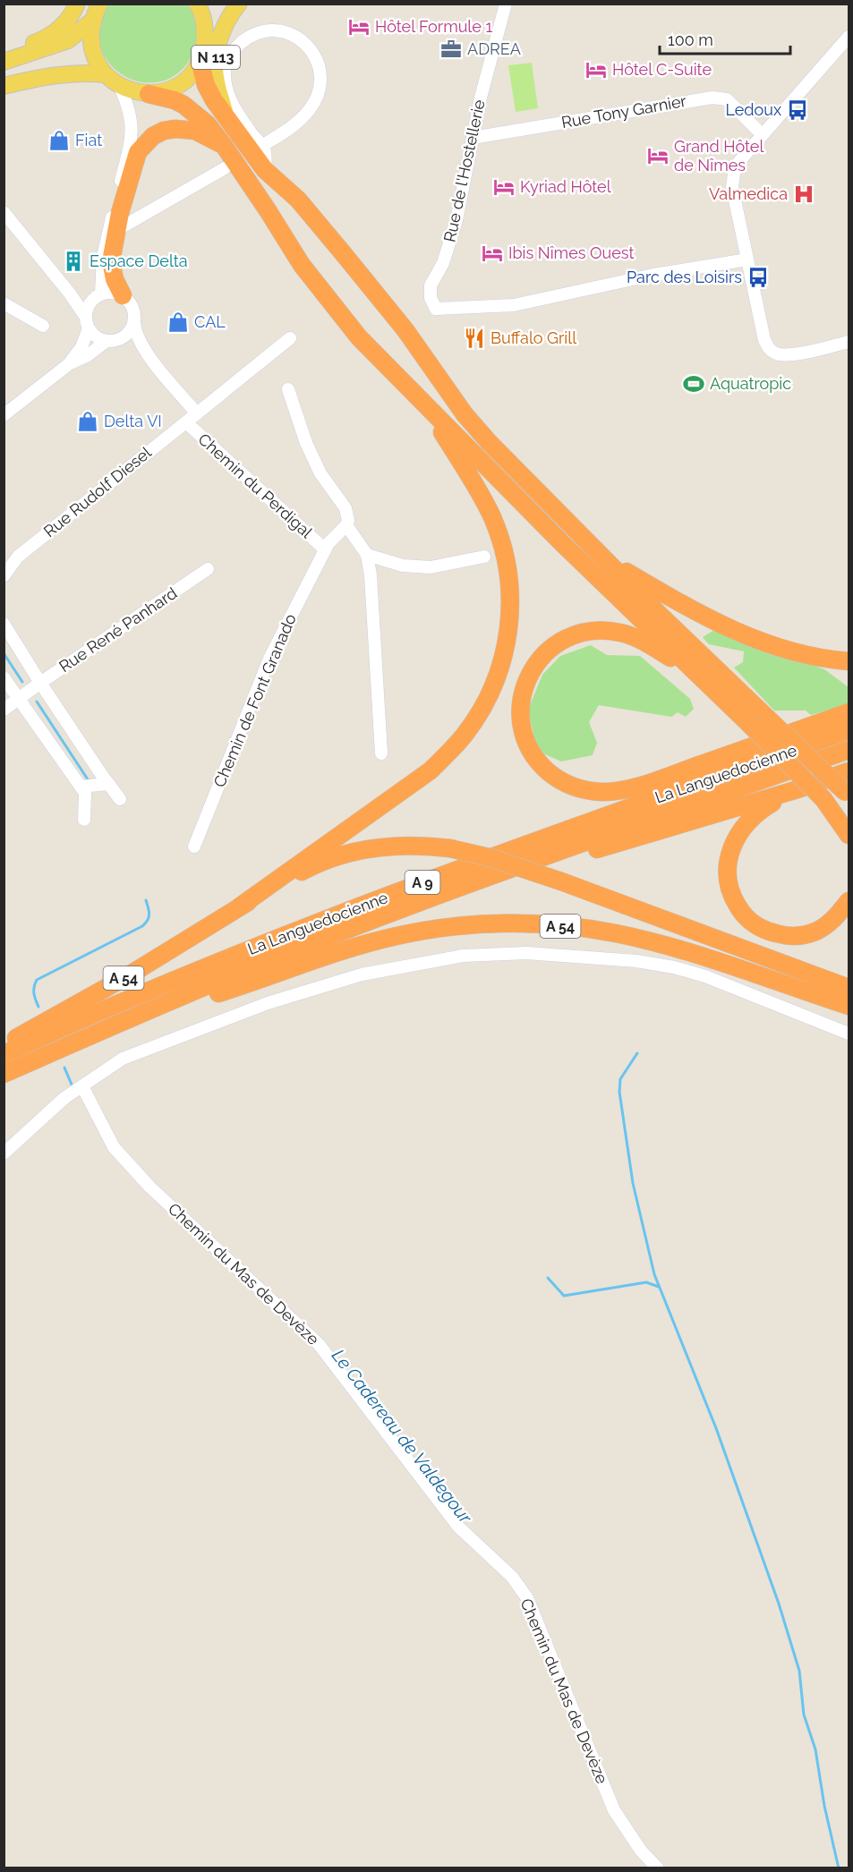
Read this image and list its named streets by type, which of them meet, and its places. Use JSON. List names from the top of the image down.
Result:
{
  "streets": {
    "highway": ["La Languedocienne", "A 9", "A 54"],
    "main road": ["N 113"],
    "street": [
      "Rue Tony Garnier",
      "Rue de l'Hostellerie",
      "Chemin du Perdigal",
      "Rue Rudolf Diesel",
      "Rue René Panhard",
      "Chemin de Font Granado",
      "Chemin du Mas de Devèze"
    ]
  },
  "crossings": [
    ["Rue Tony Garnier", "Rue de l'Hostellerie"],
    ["Chemin du Perdigal", "Rue Rudolf Diesel"],
    ["Chemin du Perdigal", "Chemin de Font Granado"],
    ["La Languedocienne", "A 54"]
  ],
  "water": ["Le Cadereau de Valdegour"],
  "places": {
    "hotel": [
      "Hôtel Formule 1",
      "Hôtel C-Suite",
      "Grand Hôtel de Nîmes",
      "Kyriad Hôtel",
      "Ibis Nîmes Ouest"
    ],
    "office": ["ADREA"],
    "bus stop": ["Ledoux", "Parc des Loisirs"],
    "shop": ["Fiat", "CAL", "Delta VI"],
    "hospital": ["Valmedica"],
    "building": ["Espace Delta"],
    "restaurant": ["Buffalo Grill"],
    "sports": ["Aquatropic"]
  },
  "scale_bar": "100 m"
}
